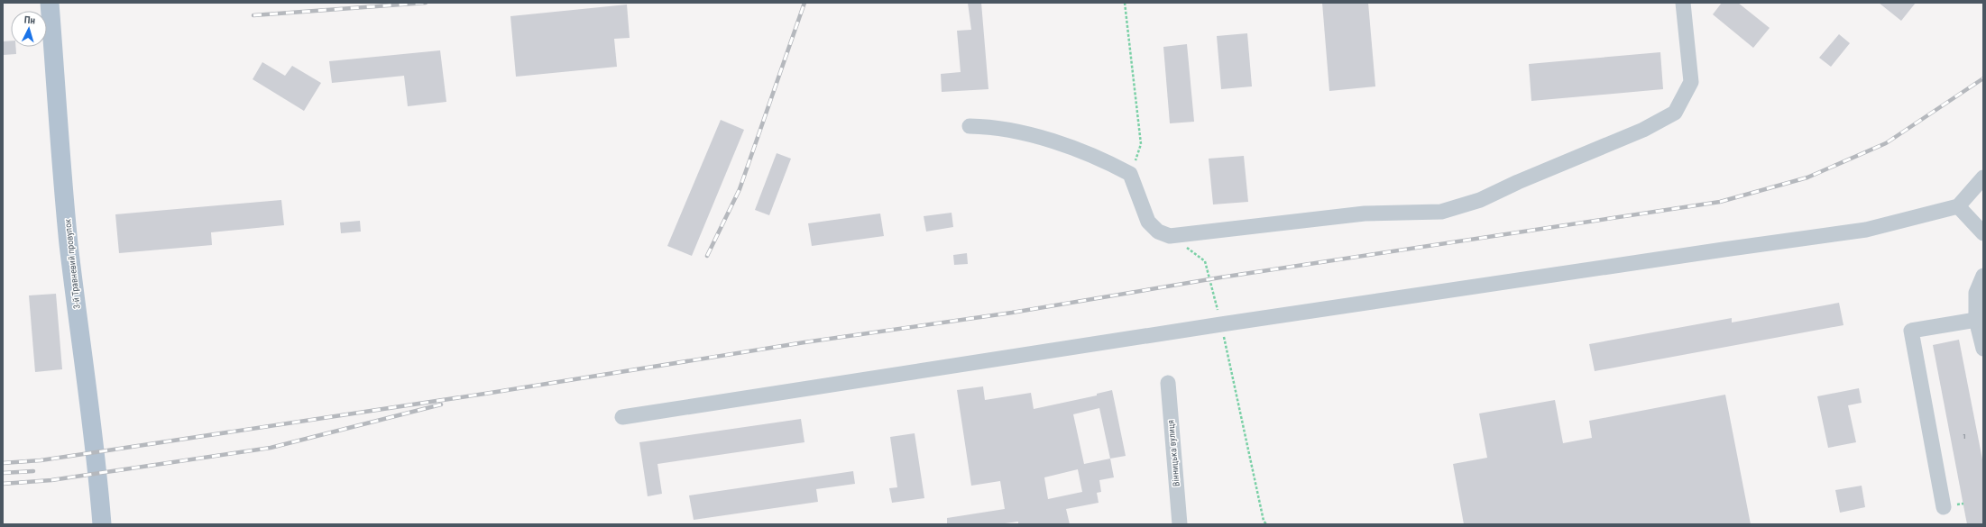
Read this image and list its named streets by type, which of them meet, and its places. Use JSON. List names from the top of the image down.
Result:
{
  "streets": {
    "main road": ["3-й Травневий провулок"],
    "street": ["Вінницька вулиця"]
  },
  "house_numbers": ["1"],
  "north": "top"
}
